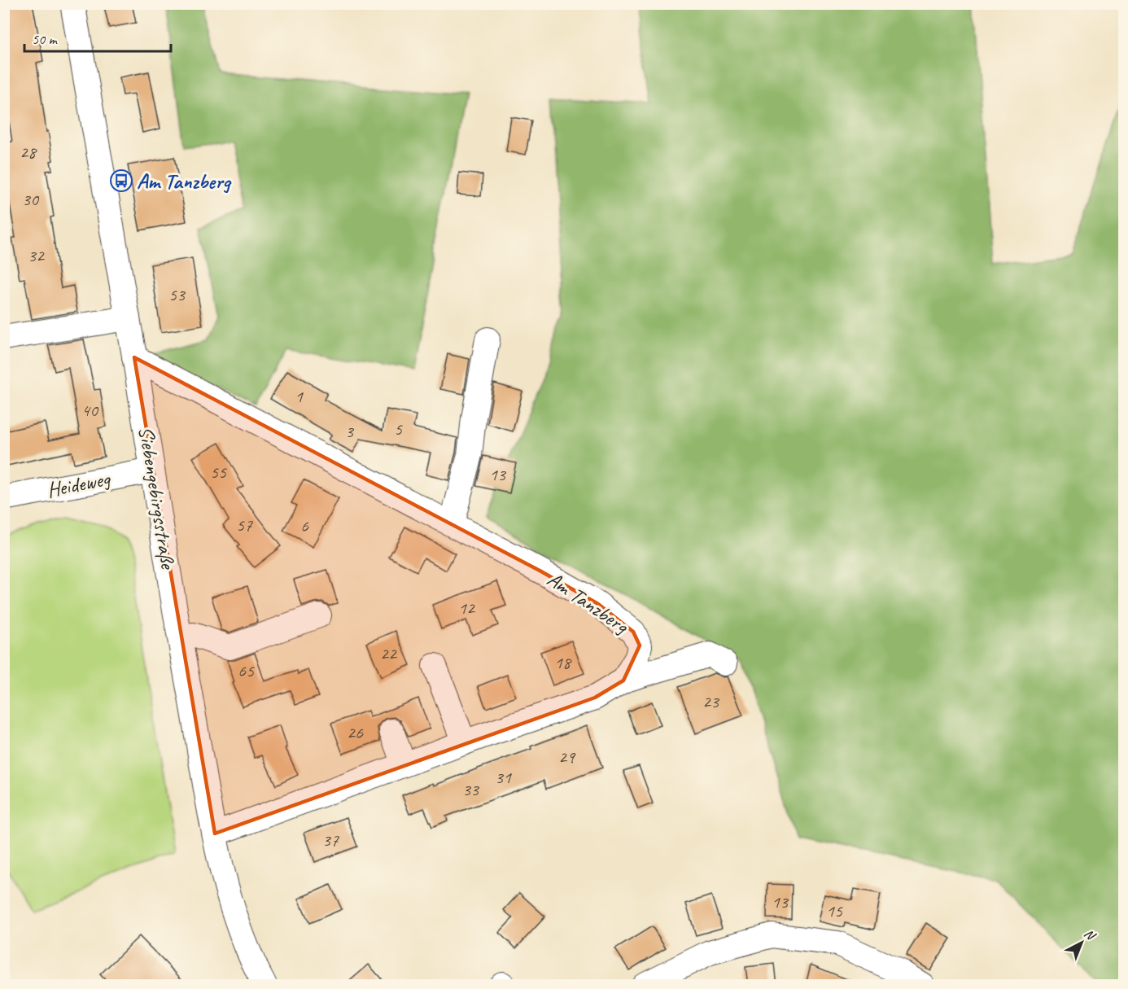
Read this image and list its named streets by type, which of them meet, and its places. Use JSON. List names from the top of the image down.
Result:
{
  "streets": {
    "street": ["Heideweg", "Siebengebirgsstraße", "Am Tanzberg"]
  },
  "crossings": [
    ["Heideweg", "Siebengebirgsstraße"],
    ["Siebengebirgsstraße", "Am Tanzberg"]
  ],
  "places": {
    "bus stop": ["Am Tanzberg"]
  },
  "house_numbers": [
    "28",
    "30",
    "32",
    "53",
    "1",
    "40",
    "5",
    "3",
    "55",
    "13",
    "57",
    "6",
    "12",
    "22",
    "18",
    "65",
    "23",
    "26",
    "29",
    "31",
    "33",
    "37",
    "13",
    "15"
  ],
  "scale_bar": "50 m",
  "north": "top right"
}
